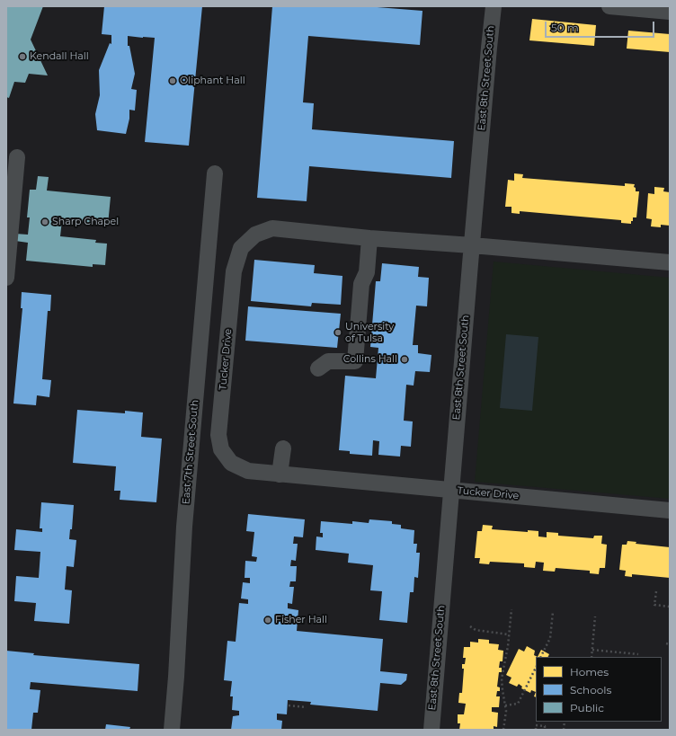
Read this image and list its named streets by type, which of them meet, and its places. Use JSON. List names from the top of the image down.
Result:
{
  "streets": {
    "street": ["East 8th Street South", "Tucker Drive", "East 7th Street South"]
  },
  "crossings": [
    ["East 8th Street South", "Tucker Drive"]
  ],
  "places": [
    "Kendall Hall",
    "Oliphant Hall",
    "Sharp Chapel",
    "University of Tulsa",
    "Collins Hall",
    "Fisher Hall"
  ],
  "legend": ["Homes", "Schools", "Public"],
  "scale_bar": "50 m"
}
